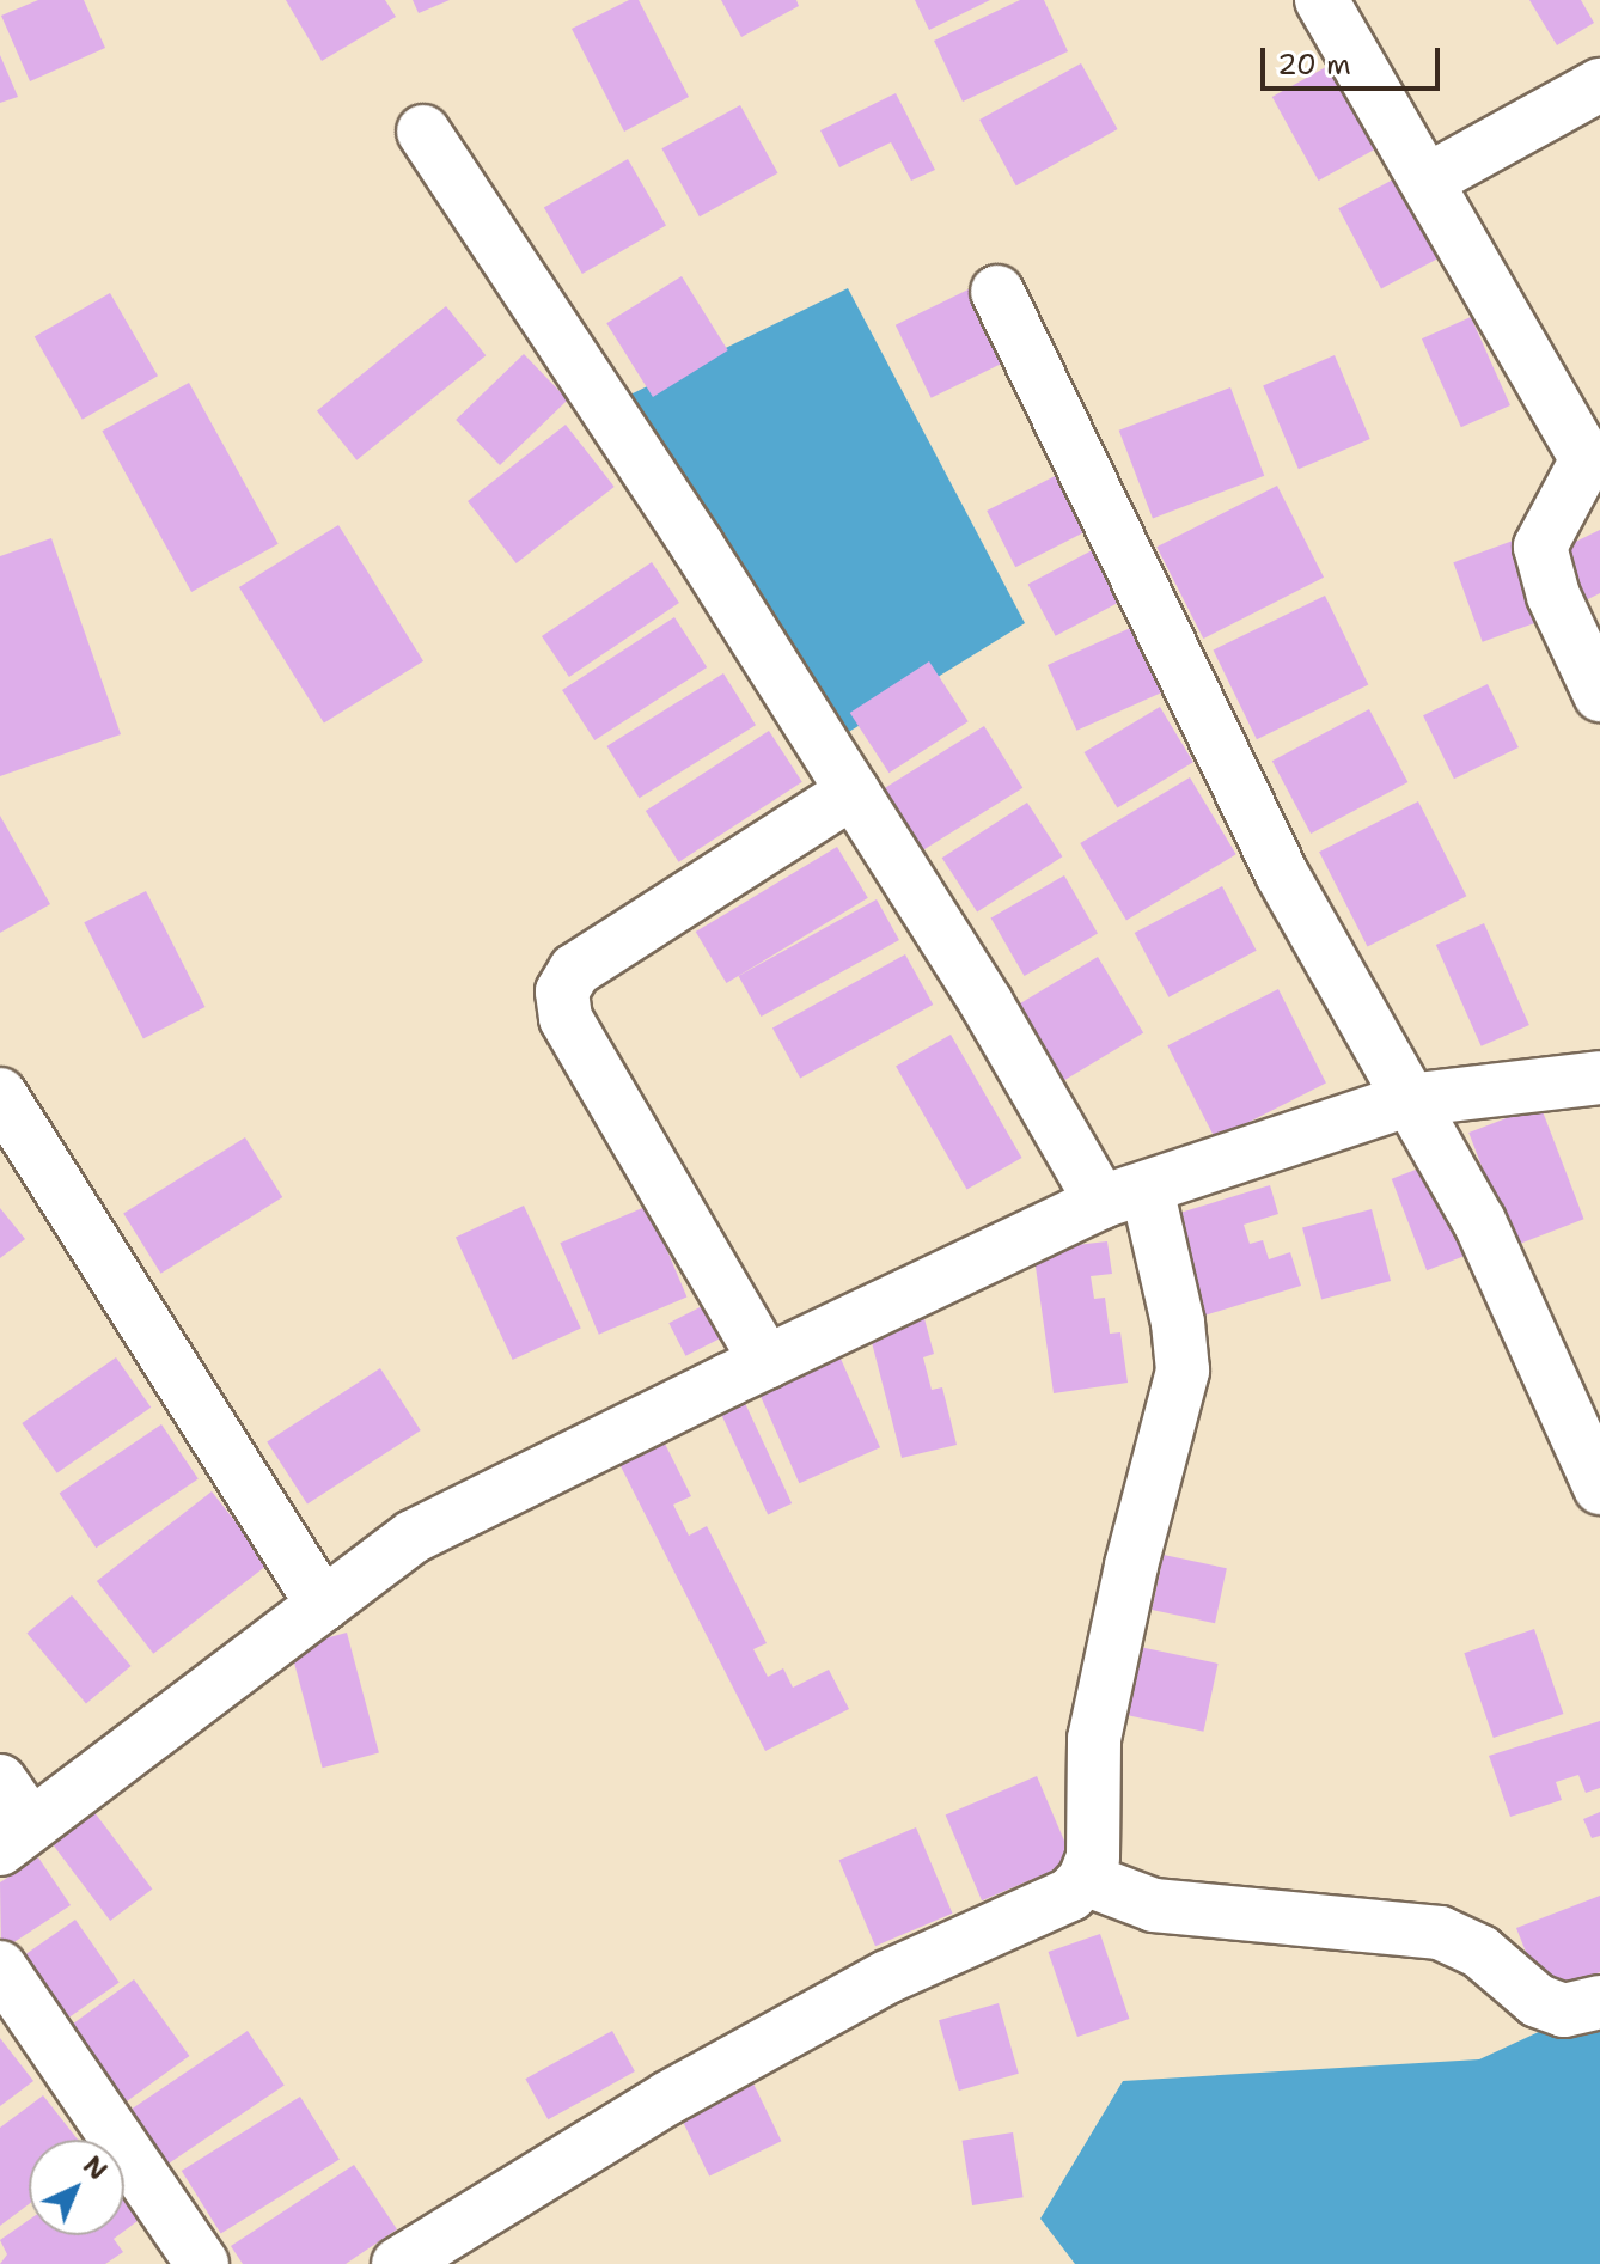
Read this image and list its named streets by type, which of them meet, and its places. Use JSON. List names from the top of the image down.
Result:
{
  "scale_bar": "20 m",
  "north": "top right"
}
